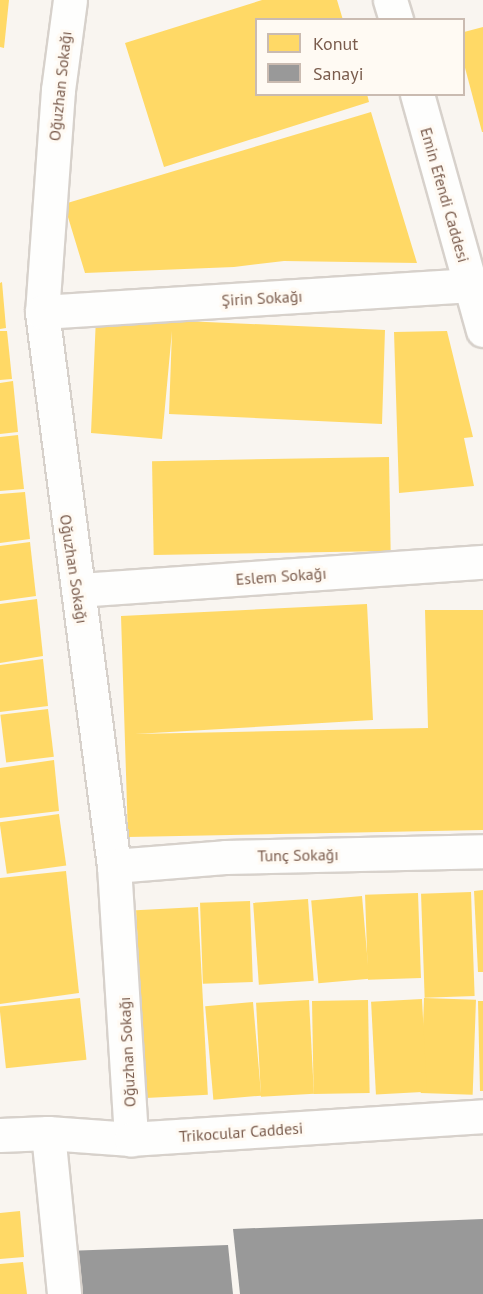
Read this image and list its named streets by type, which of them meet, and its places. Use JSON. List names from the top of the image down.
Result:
{
  "streets": {
    "street": [
      "Oğuzhan Sokağı",
      "Emin Efendi Caddesi",
      "Şirin Sokağı",
      "Eslem Sokağı",
      "Tunç Sokağı",
      "Trikocular Caddesi"
    ]
  },
  "crossings": [
    ["Oğuzhan Sokağı", "Şirin Sokağı"],
    ["Oğuzhan Sokağı", "Eslem Sokağı"],
    ["Oğuzhan Sokağı", "Tunç Sokağı"],
    ["Oğuzhan Sokağı", "Trikocular Caddesi"],
    ["Emin Efendi Caddesi", "Şirin Sokağı"]
  ],
  "legend": ["Konut", "Sanayi"]
}
